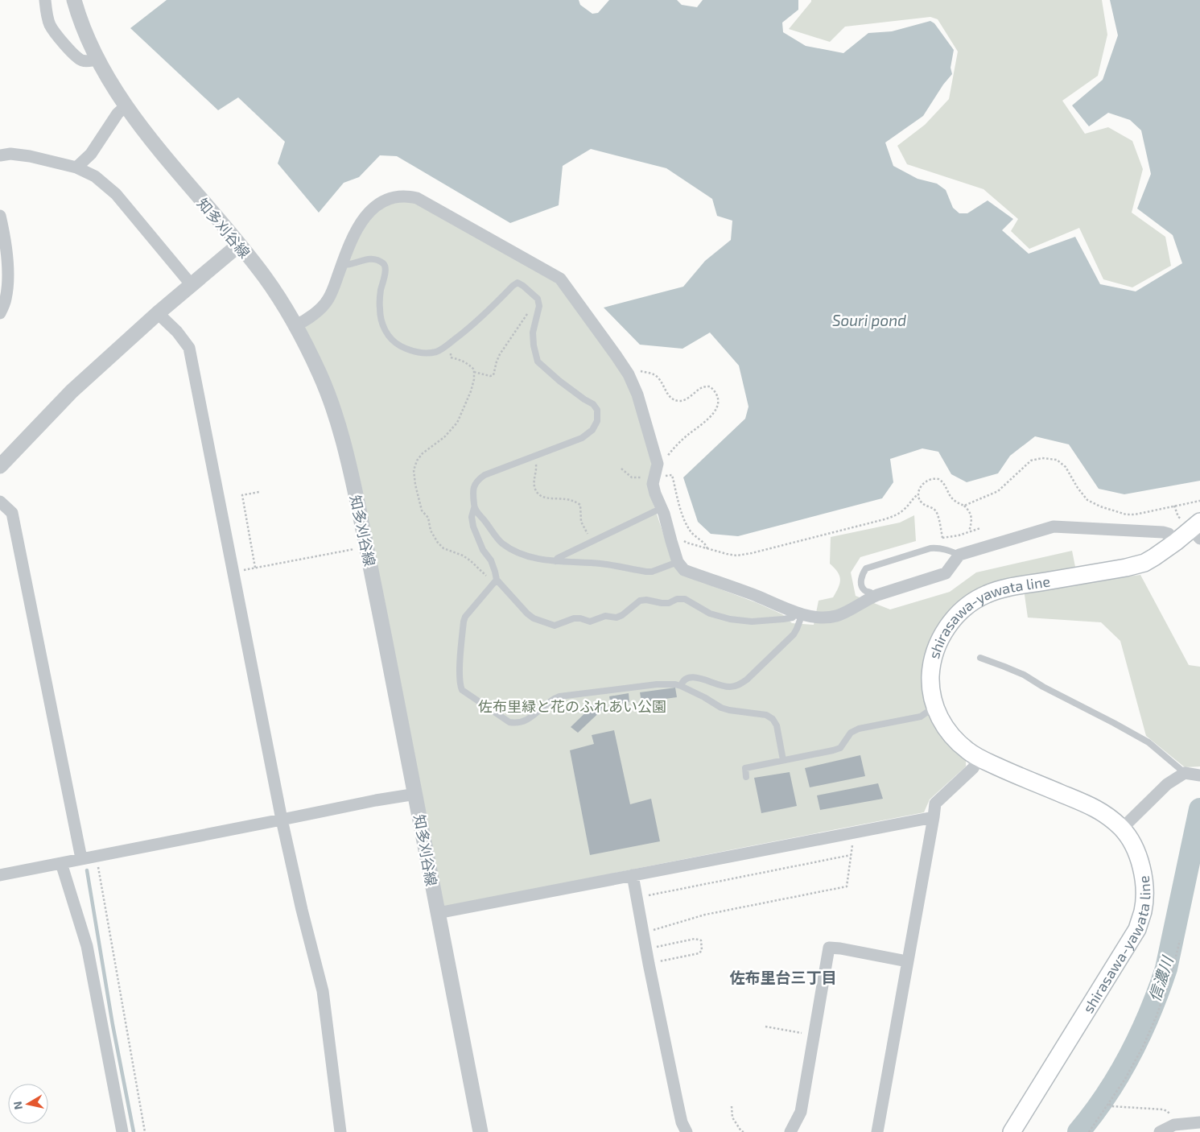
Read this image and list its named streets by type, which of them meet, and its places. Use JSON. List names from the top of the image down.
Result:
{
  "streets": {
    "main road": ["shirasawa-yawata line"],
    "street": ["知多刈谷線"]
  },
  "districts": ["佐布里台三丁目"],
  "water": ["Souri pond", "信濃川"],
  "parks": ["佐布里緑と花のふれあい公園"],
  "north": "left"
}
